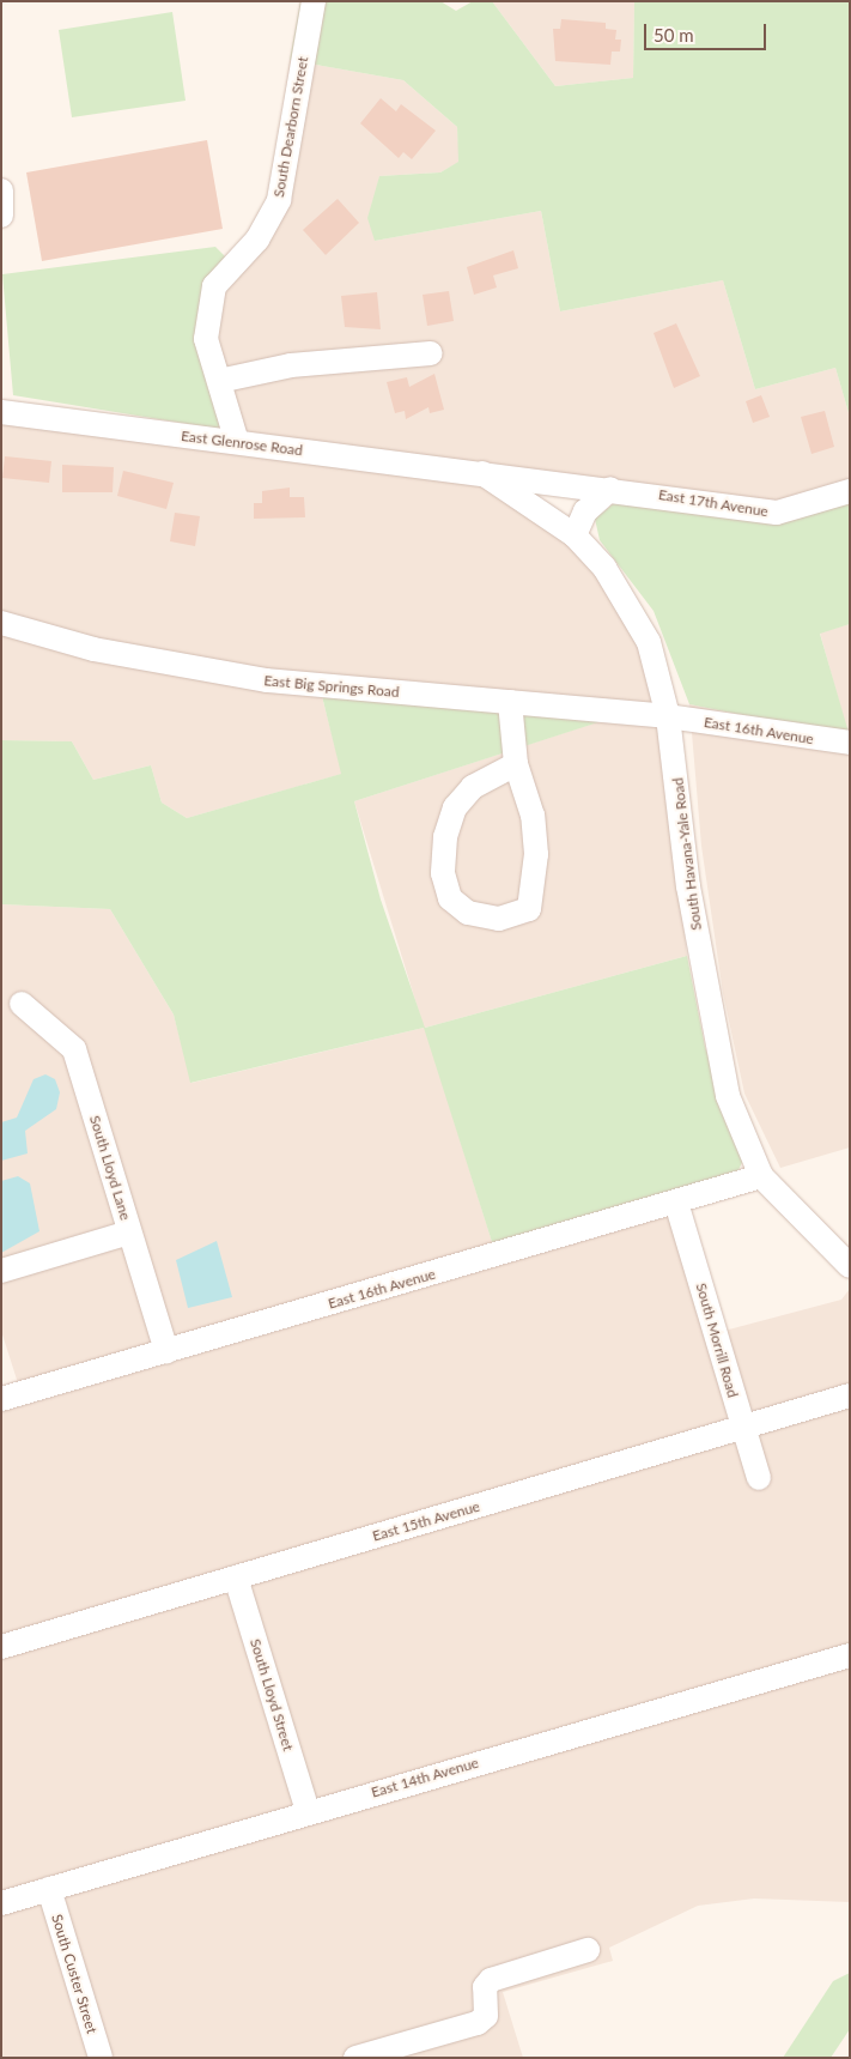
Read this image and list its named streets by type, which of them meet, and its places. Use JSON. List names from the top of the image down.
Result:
{
  "streets": {
    "street": [
      "South Dearborn Street",
      "East Glenrose Road",
      "East 17th Avenue",
      "East Big Springs Road",
      "East 16th Avenue",
      "South Havana-Yale Road",
      "South Lloyd Lane",
      "South Morrill Road",
      "East 15th Avenue",
      "South Lloyd Street",
      "East 14th Avenue",
      "South Custer Street"
    ]
  },
  "crossings": [
    ["South Dearborn Street", "East Glenrose Road"],
    ["East Glenrose Road", "East 17th Avenue"],
    ["East Glenrose Road", "South Havana-Yale Road"],
    ["East 17th Avenue", "South Havana-Yale Road"],
    ["East Big Springs Road", "East 16th Avenue"],
    ["East Big Springs Road", "South Havana-Yale Road"],
    ["East 16th Avenue", "South Havana-Yale Road"],
    ["East 16th Avenue", "South Lloyd Lane"],
    ["East 16th Avenue", "South Morrill Road"],
    ["South Morrill Road", "East 15th Avenue"],
    ["East 15th Avenue", "South Lloyd Street"],
    ["South Lloyd Street", "East 14th Avenue"],
    ["East 14th Avenue", "South Custer Street"]
  ],
  "scale_bar": "50 m"
}
